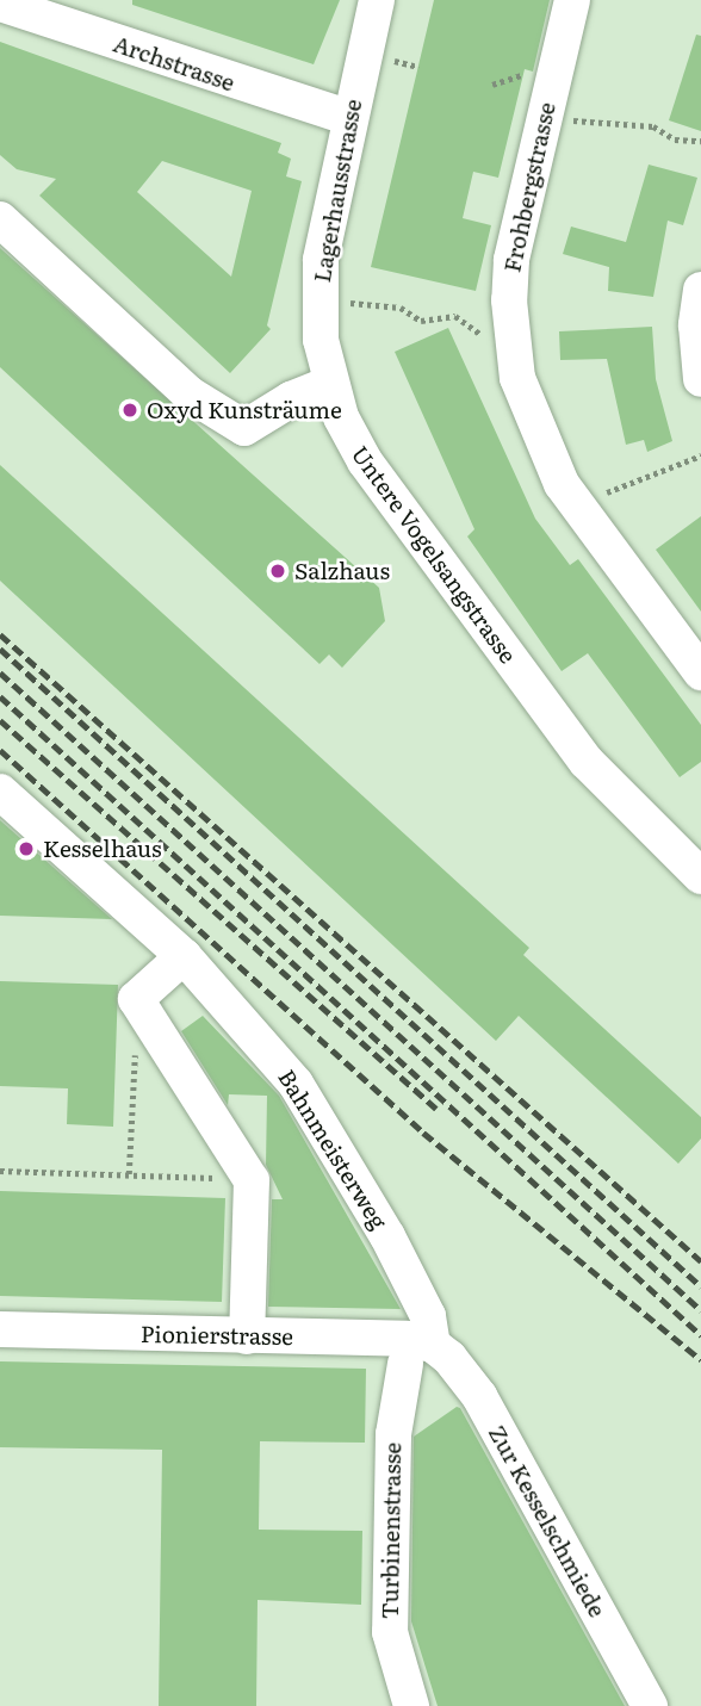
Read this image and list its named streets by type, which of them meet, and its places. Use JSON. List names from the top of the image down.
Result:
{
  "streets": {
    "street": [
      "Archstrasse",
      "Frohbergstrasse",
      "Lagerhausstrasse",
      "Untere Vogelsangstrasse",
      "Bahnmeisterweg",
      "Pionierstrasse",
      "Zur Kesselschmiede",
      "Turbinenstrasse"
    ]
  },
  "crossings": [
    ["Archstrasse", "Lagerhausstrasse"],
    ["Lagerhausstrasse", "Untere Vogelsangstrasse"],
    ["Bahnmeisterweg", "Pionierstrasse"],
    ["Bahnmeisterweg", "Zur Kesselschmiede"],
    ["Bahnmeisterweg", "Turbinenstrasse"],
    ["Pionierstrasse", "Zur Kesselschmiede"],
    ["Pionierstrasse", "Turbinenstrasse"],
    ["Zur Kesselschmiede", "Turbinenstrasse"]
  ],
  "places": ["Oxyd Kunsträume", "Salzhaus", "Kesselhaus"]
}
